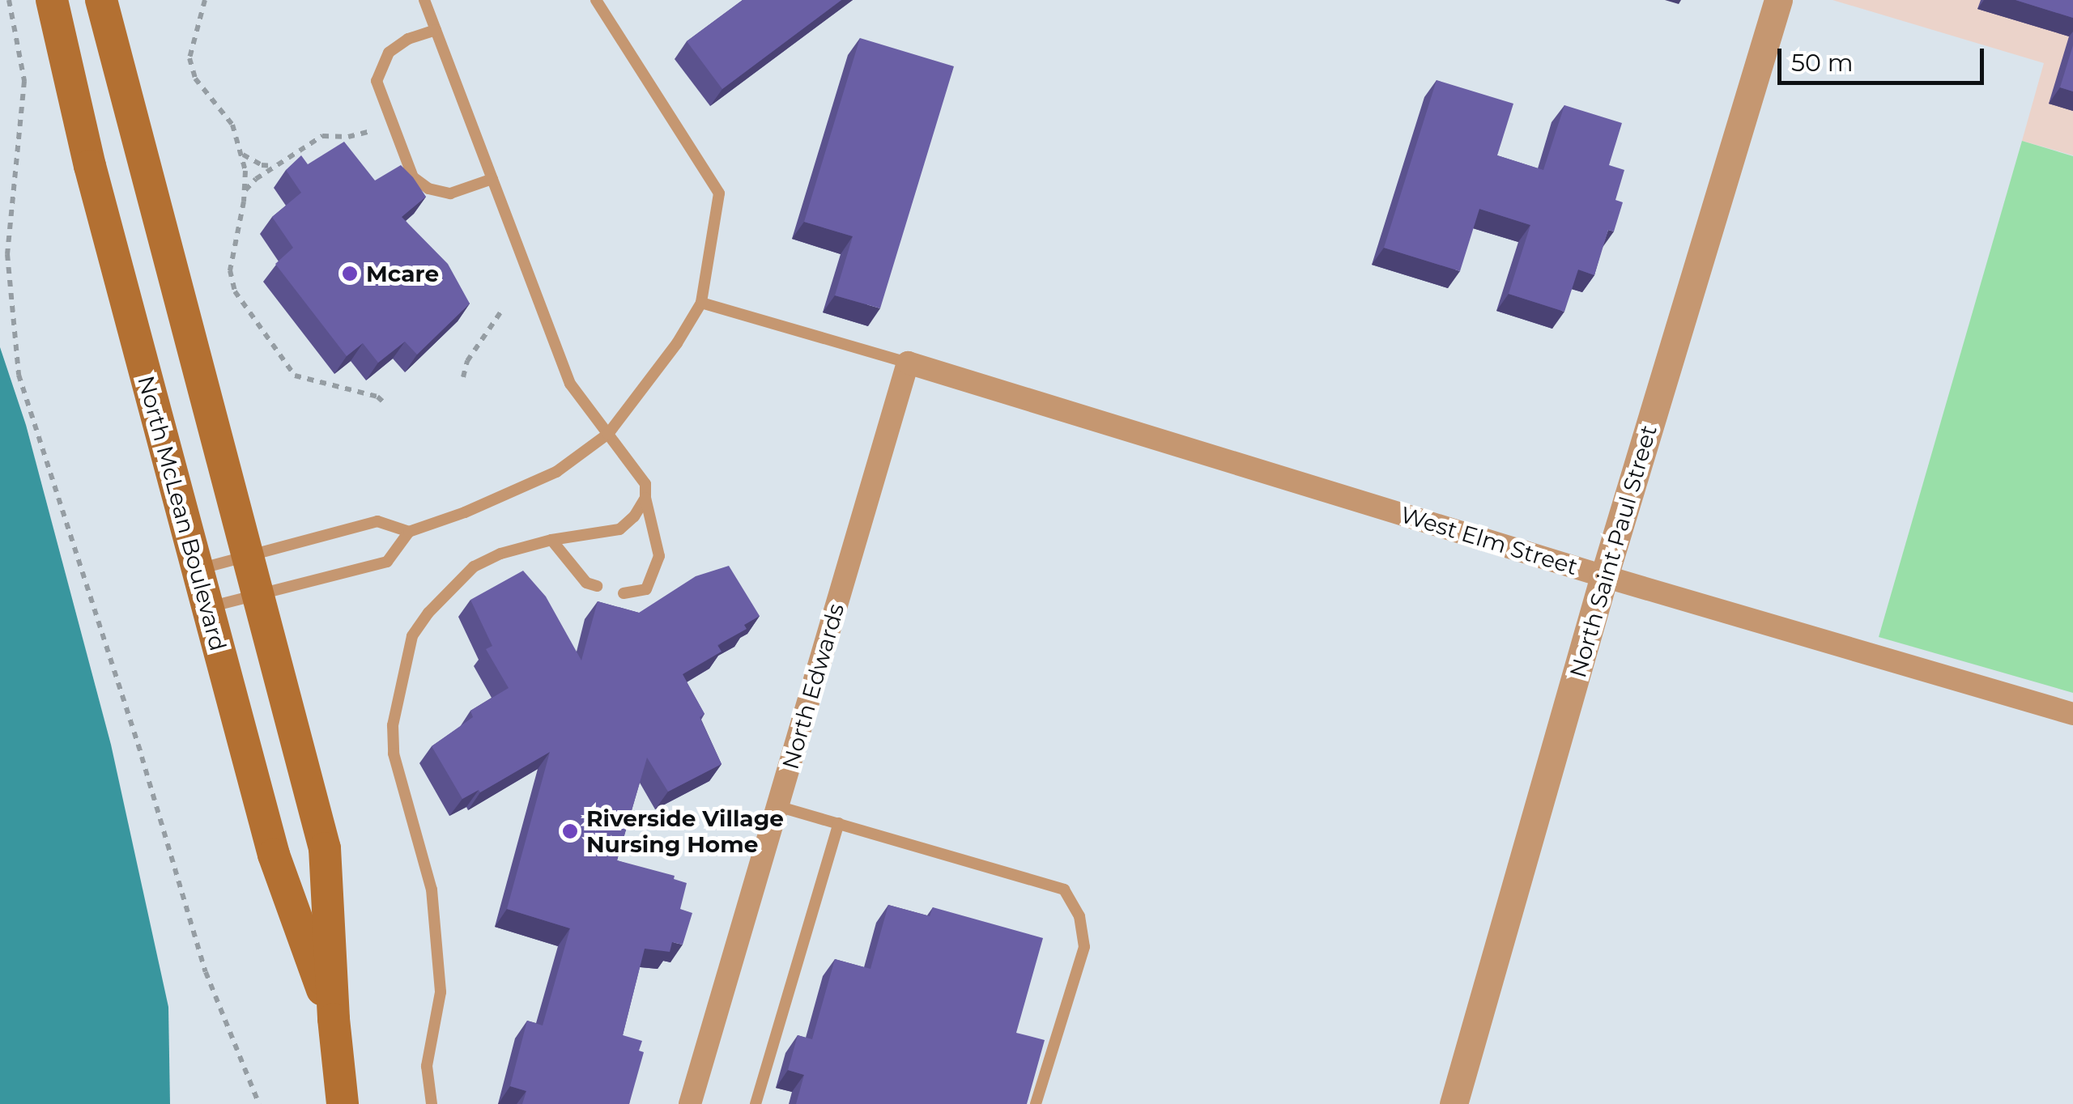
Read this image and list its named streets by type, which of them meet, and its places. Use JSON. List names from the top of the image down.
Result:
{
  "streets": {
    "main road": ["North McLean Boulevard"],
    "street": ["West Elm Street", "North Saint Paul Street", "North Edwards"]
  },
  "crossings": [
    ["West Elm Street", "North Saint Paul Street"],
    ["West Elm Street", "North Edwards"]
  ],
  "places": ["Mcare", "Riverside Village Nursing Home"],
  "scale_bar": "50 m"
}
